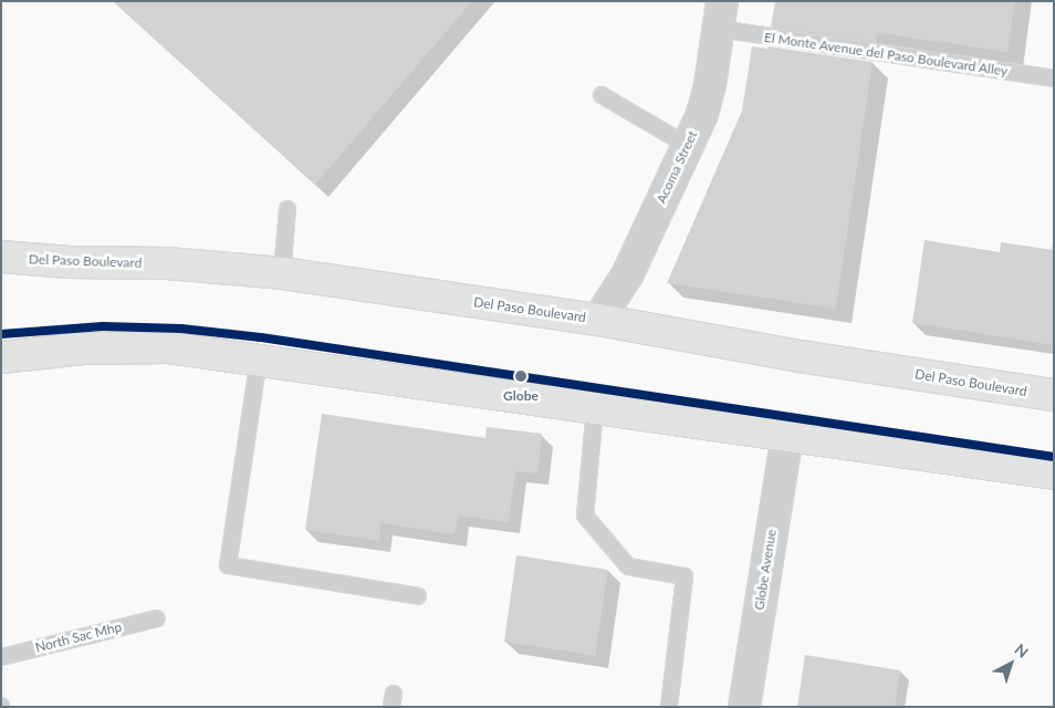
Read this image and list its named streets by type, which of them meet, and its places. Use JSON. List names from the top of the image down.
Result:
{
  "streets": {
    "main road": ["Del Paso Boulevard"],
    "street": ["Acoma Street", "Globe Avenue"],
    "lane": ["El Monte Avenue del Paso Boulevard Alley", "North Sac Mhp"]
  },
  "crossings": [
    ["El Monte Avenue del Paso Boulevard Alley", "Acoma Street"],
    ["Acoma Street", "Del Paso Boulevard"]
  ],
  "places": ["Globe"],
  "north": "top right"
}
